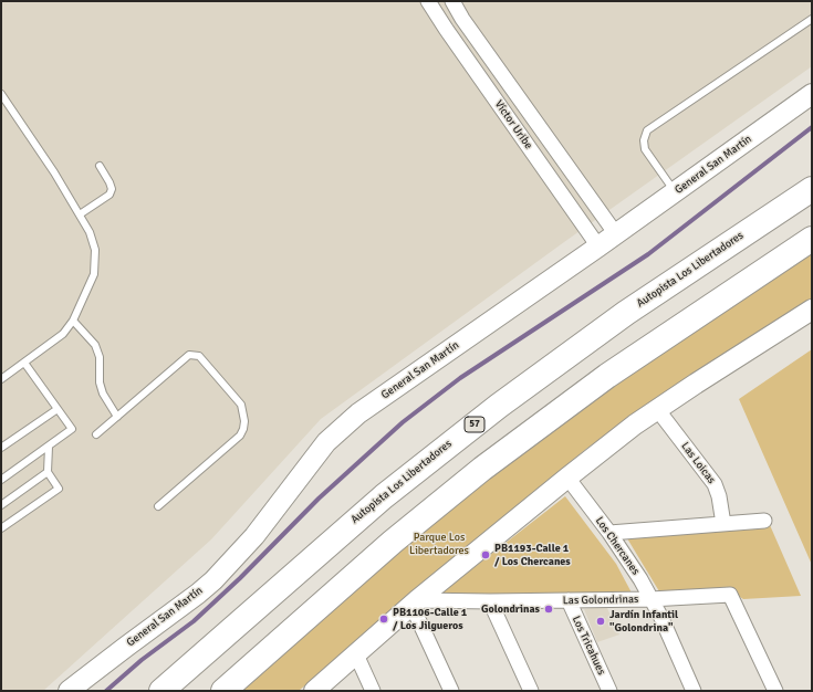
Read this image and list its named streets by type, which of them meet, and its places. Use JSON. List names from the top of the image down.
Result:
{
  "streets": {
    "highway": ["Autopista Los Libertadores", "57"],
    "street": [
      "Víctor Uribe",
      "General San Martín",
      "Las Loicas",
      "Los Chercanes",
      "Las Golondrinas",
      "Los Tricahues"
    ]
  },
  "crossings": [
    ["Víctor Uribe", "General San Martín"],
    ["Los Chercanes", "Las Golondrinas"],
    ["Las Golondrinas", "Los Tricahues"]
  ],
  "parks": ["Parque Los Libertadores"],
  "places": [
    "PB1193-Calle 1 / Los Chercanes",
    "Golondrinas",
    "PB1106-Calle 1 / Los Jilgueros",
    "Jardín Infantil \"Golondrina\""
  ]
}
